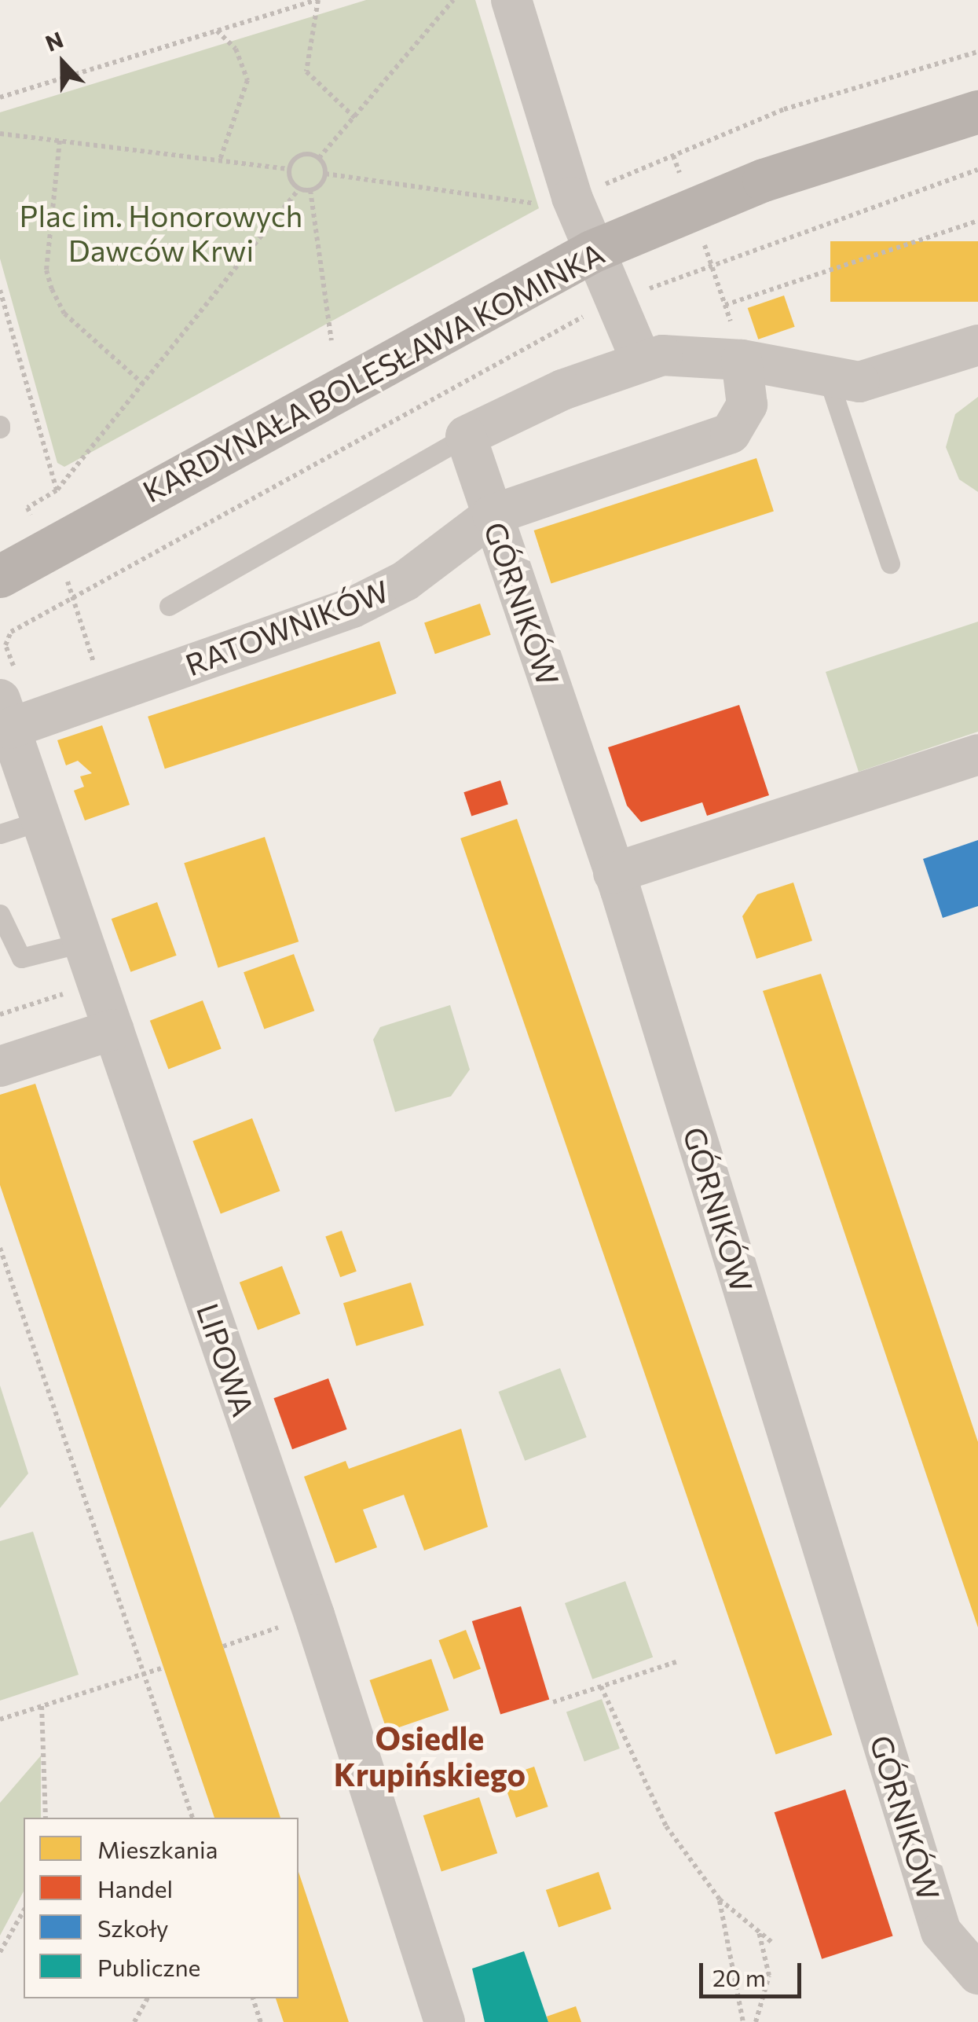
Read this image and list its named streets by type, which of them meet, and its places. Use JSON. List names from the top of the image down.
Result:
{
  "streets": {
    "street": [
      "KARDYNAŁA BOLESŁAWA KOMINKA",
      "GÓRNIKÓW",
      "RATOWNIKÓW",
      "LIPOWA"
    ]
  },
  "crossings": [
    ["GÓRNIKÓW", "RATOWNIKÓW"],
    ["RATOWNIKÓW", "LIPOWA"]
  ],
  "districts": ["Osiedle Krupińskiego"],
  "parks": ["Plac im. Honorowych Dawców Krwi"],
  "legend": [
    "Mieszkania",
    "Handel",
    "Szkoły",
    "Publiczne"
  ],
  "scale_bar": "20 m",
  "north": "top"
}
